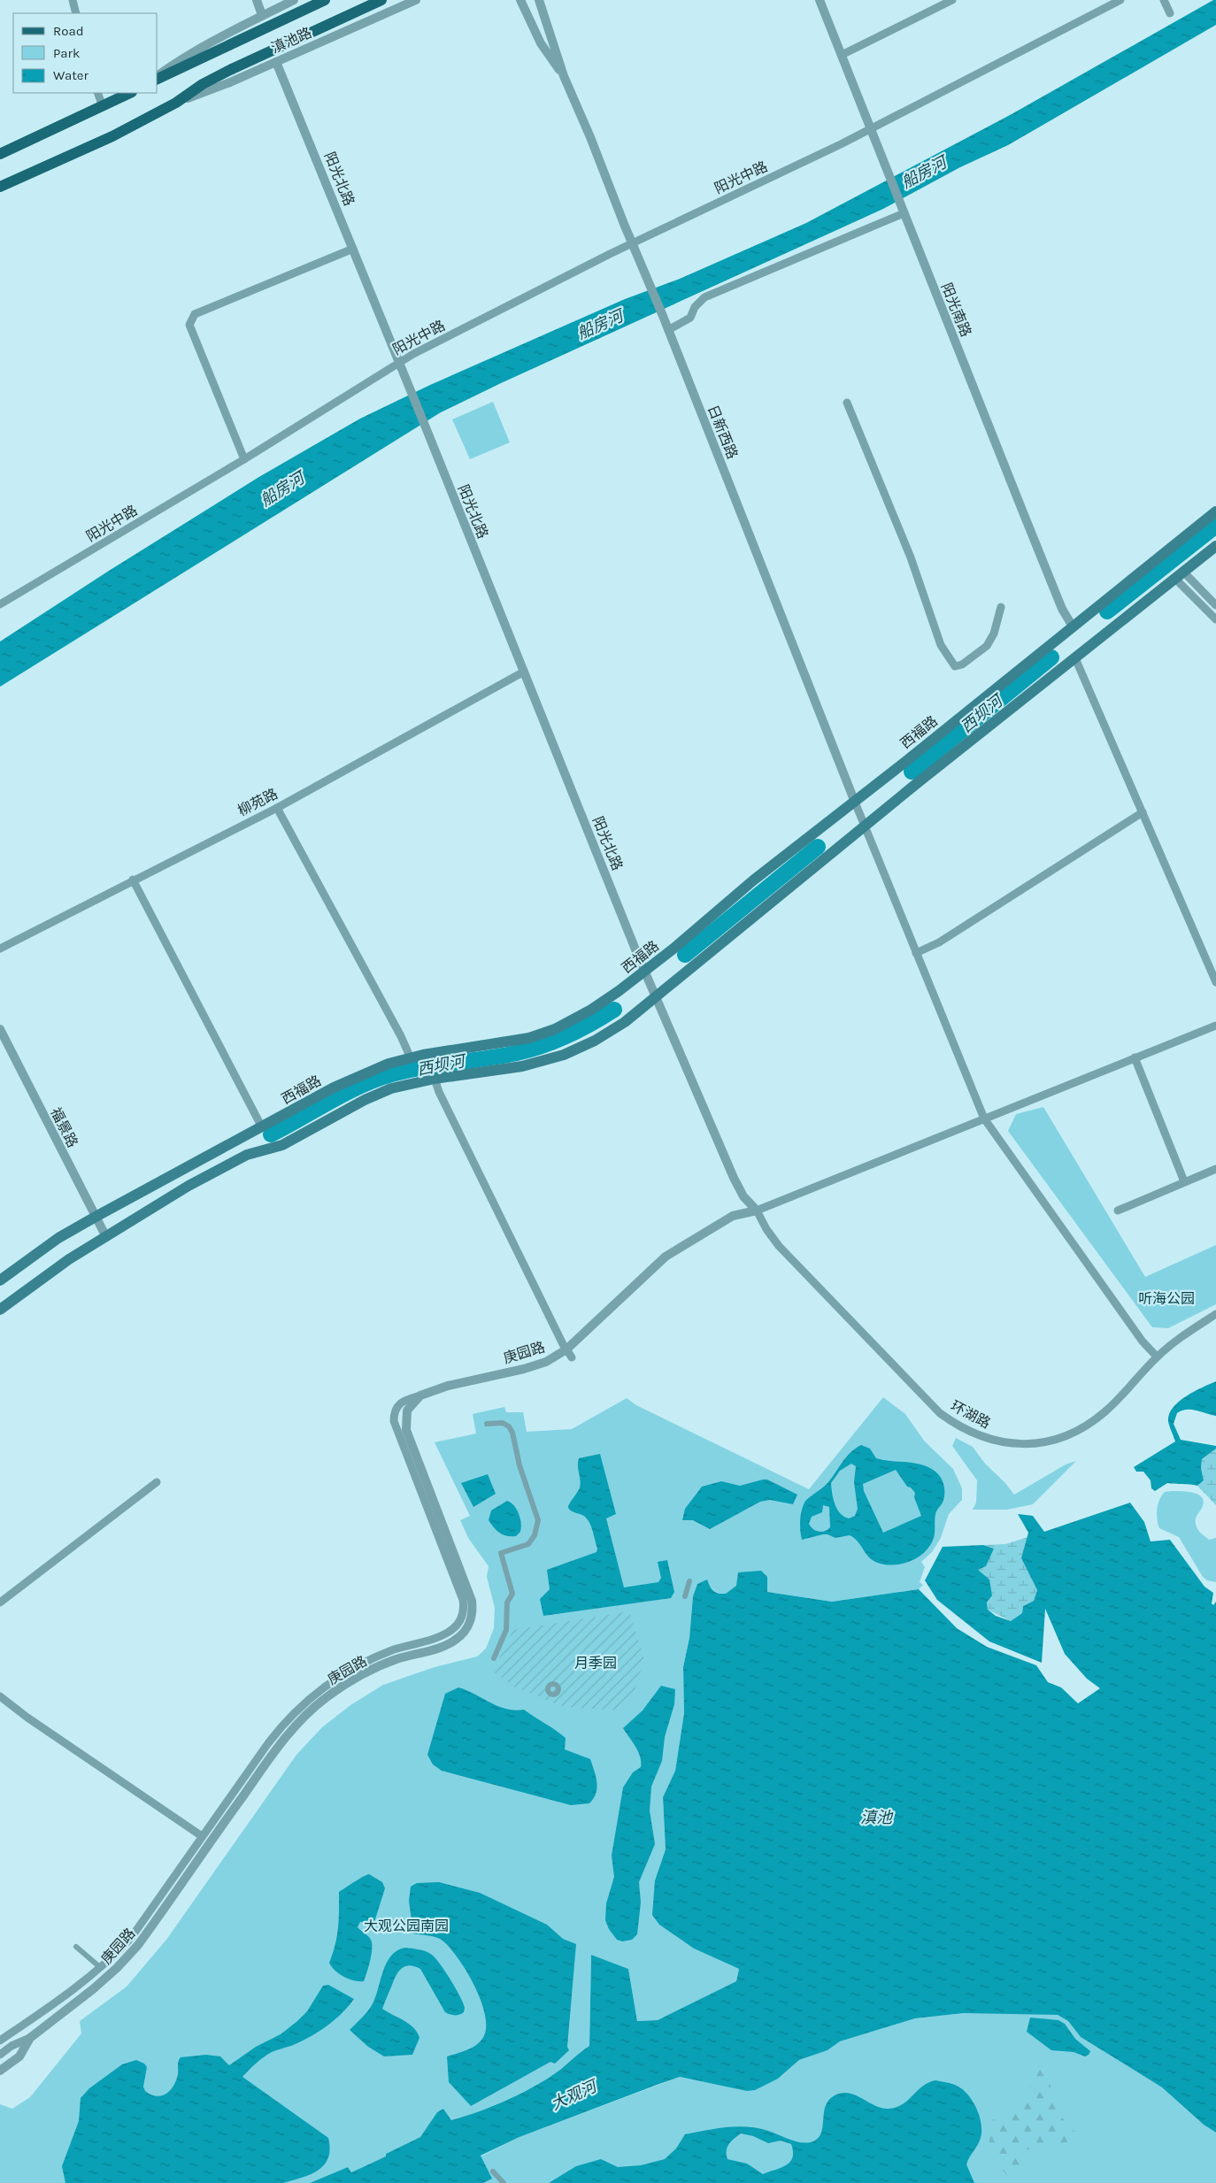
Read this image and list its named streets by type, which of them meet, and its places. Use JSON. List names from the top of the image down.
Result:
{
  "streets": {
    "main road": ["滇池路", "西福路"],
    "street": [
      "阳光中路",
      "阳光北路",
      "阳光南路",
      "日新西路",
      "柳苑路",
      "福景路",
      "庚园路",
      "环湖路"
    ]
  },
  "crossings": [
    ["滇池路", "阳光北路"],
    ["阳光中路", "阳光北路"],
    ["阳光中路", "阳光南路"],
    ["阳光中路", "日新西路"],
    ["阳光北路", "西福路"],
    ["阳光北路", "柳苑路"],
    ["阳光北路", "庚园路"],
    ["阳光北路", "环湖路"],
    ["阳光南路", "西福路"],
    ["日新西路", "西福路"],
    ["西福路", "福景路"],
    ["庚园路", "环湖路"]
  ],
  "water": [
    "船房河",
    "西坝河",
    "滇池",
    "大观河"
  ],
  "parks": ["听海公园", "月季园", "大观公园南园"],
  "legend": ["Road", "Park", "Water"]
}
